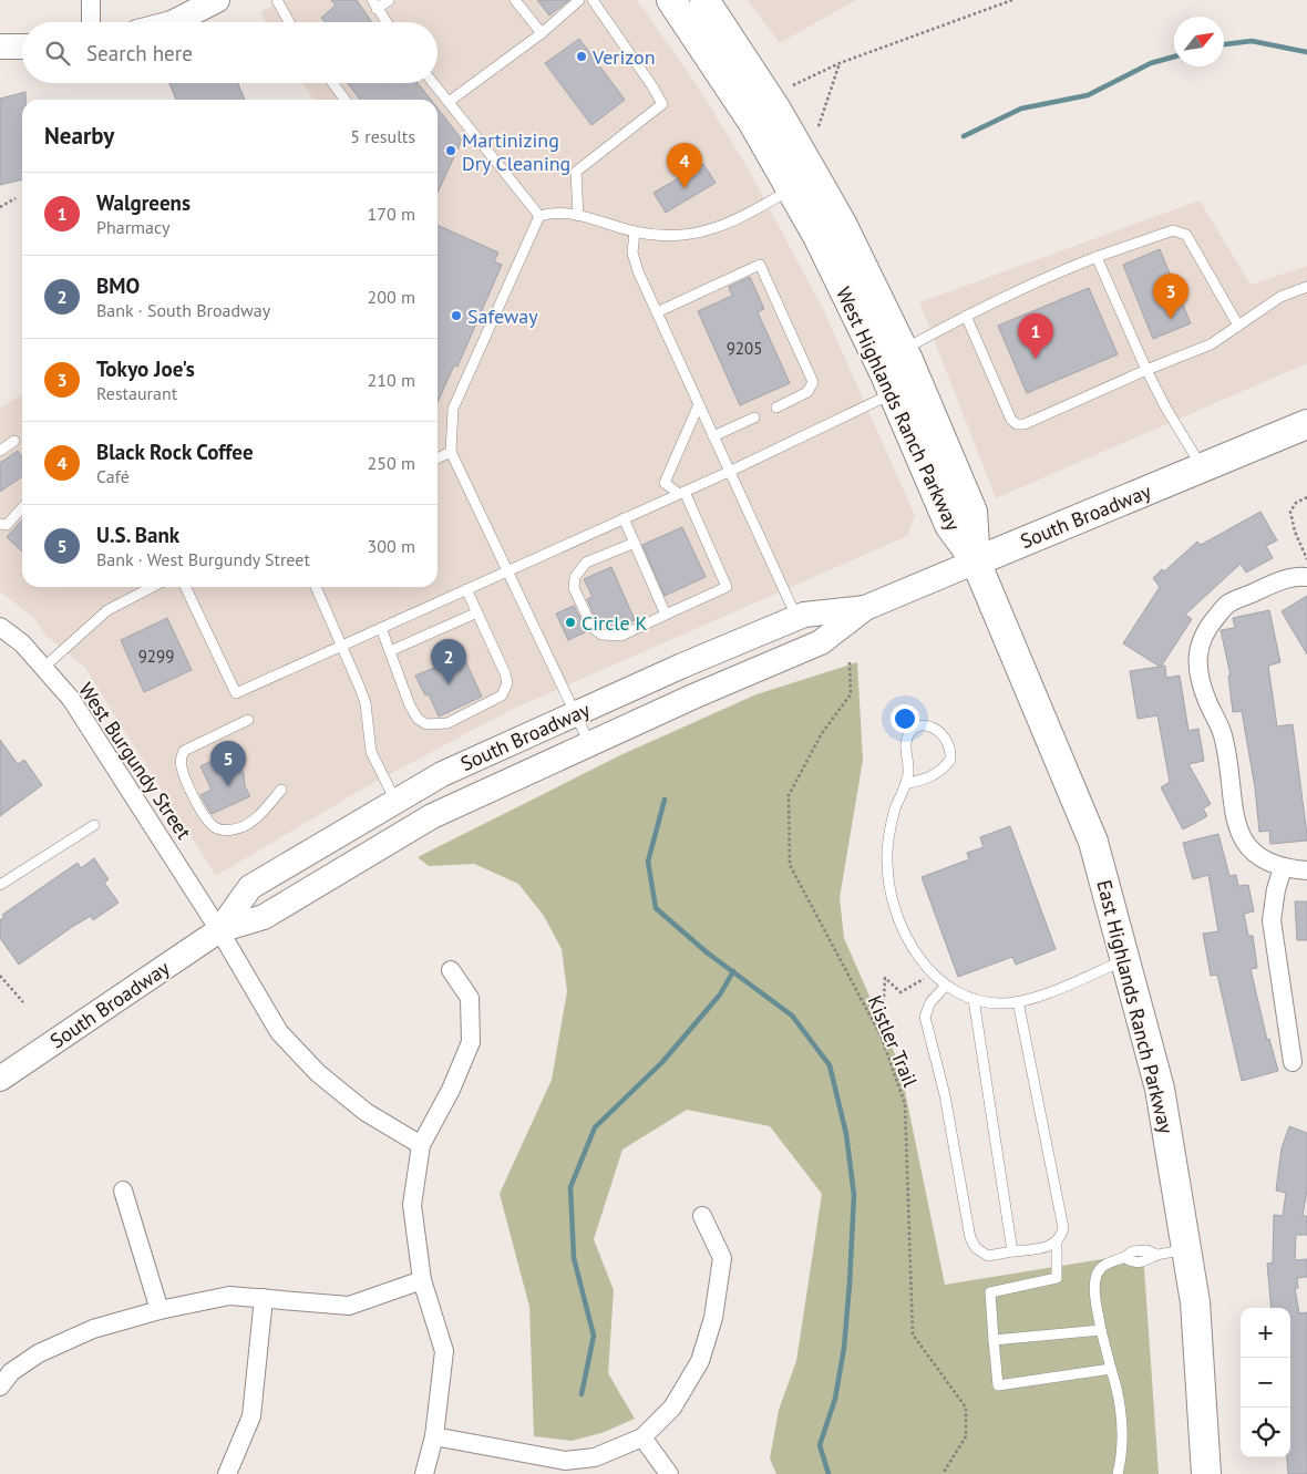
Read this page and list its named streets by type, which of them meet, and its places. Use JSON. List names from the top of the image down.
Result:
{
  "streets": {
    "main road": ["West Highlands Ranch Parkway", "South Broadway", "East Highlands Ranch Parkway"],
    "street": ["West Burgundy Street"],
    "path": ["Kistler Trail"]
  },
  "crossings": [
    ["West Highlands Ranch Parkway", "South Broadway"],
    ["West Highlands Ranch Parkway", "East Highlands Ranch Parkway"],
    ["South Broadway", "West Burgundy Street"],
    ["South Broadway", "East Highlands Ranch Parkway"]
  ],
  "places": [
    "Verizon",
    "Martinizing Dry Cleaning",
    "Safeway",
    "Circle K"
  ],
  "house_numbers": ["9205", "9299"],
  "north": "top right",
  "page": {
    "search": "Search here",
    "heading": ["Nearby", "5 results"],
    "pins": [
      "4",
      "3",
      "1",
      "2",
      "5"
    ],
    "list": [
      {
        "mark": "1",
        "name": "Walgreens",
        "note": "Pharmacy",
        "value": "170 m"
      },
      {
        "mark": "2",
        "name": "BMO",
        "note": "Bank · South Broadway",
        "value": "200 m"
      },
      {
        "mark": "3",
        "name": "Tokyo Joe's",
        "note": "Restaurant",
        "value": "210 m"
      },
      {
        "mark": "4",
        "name": "Black Rock Coffee",
        "note": "Café",
        "value": "250 m"
      },
      {
        "mark": "5",
        "name": "U.S. Bank",
        "note": "Bank · West Burgundy Street",
        "value": "300 m"
      }
    ],
    "map_buttons": ["+", "−"]
  }
}
